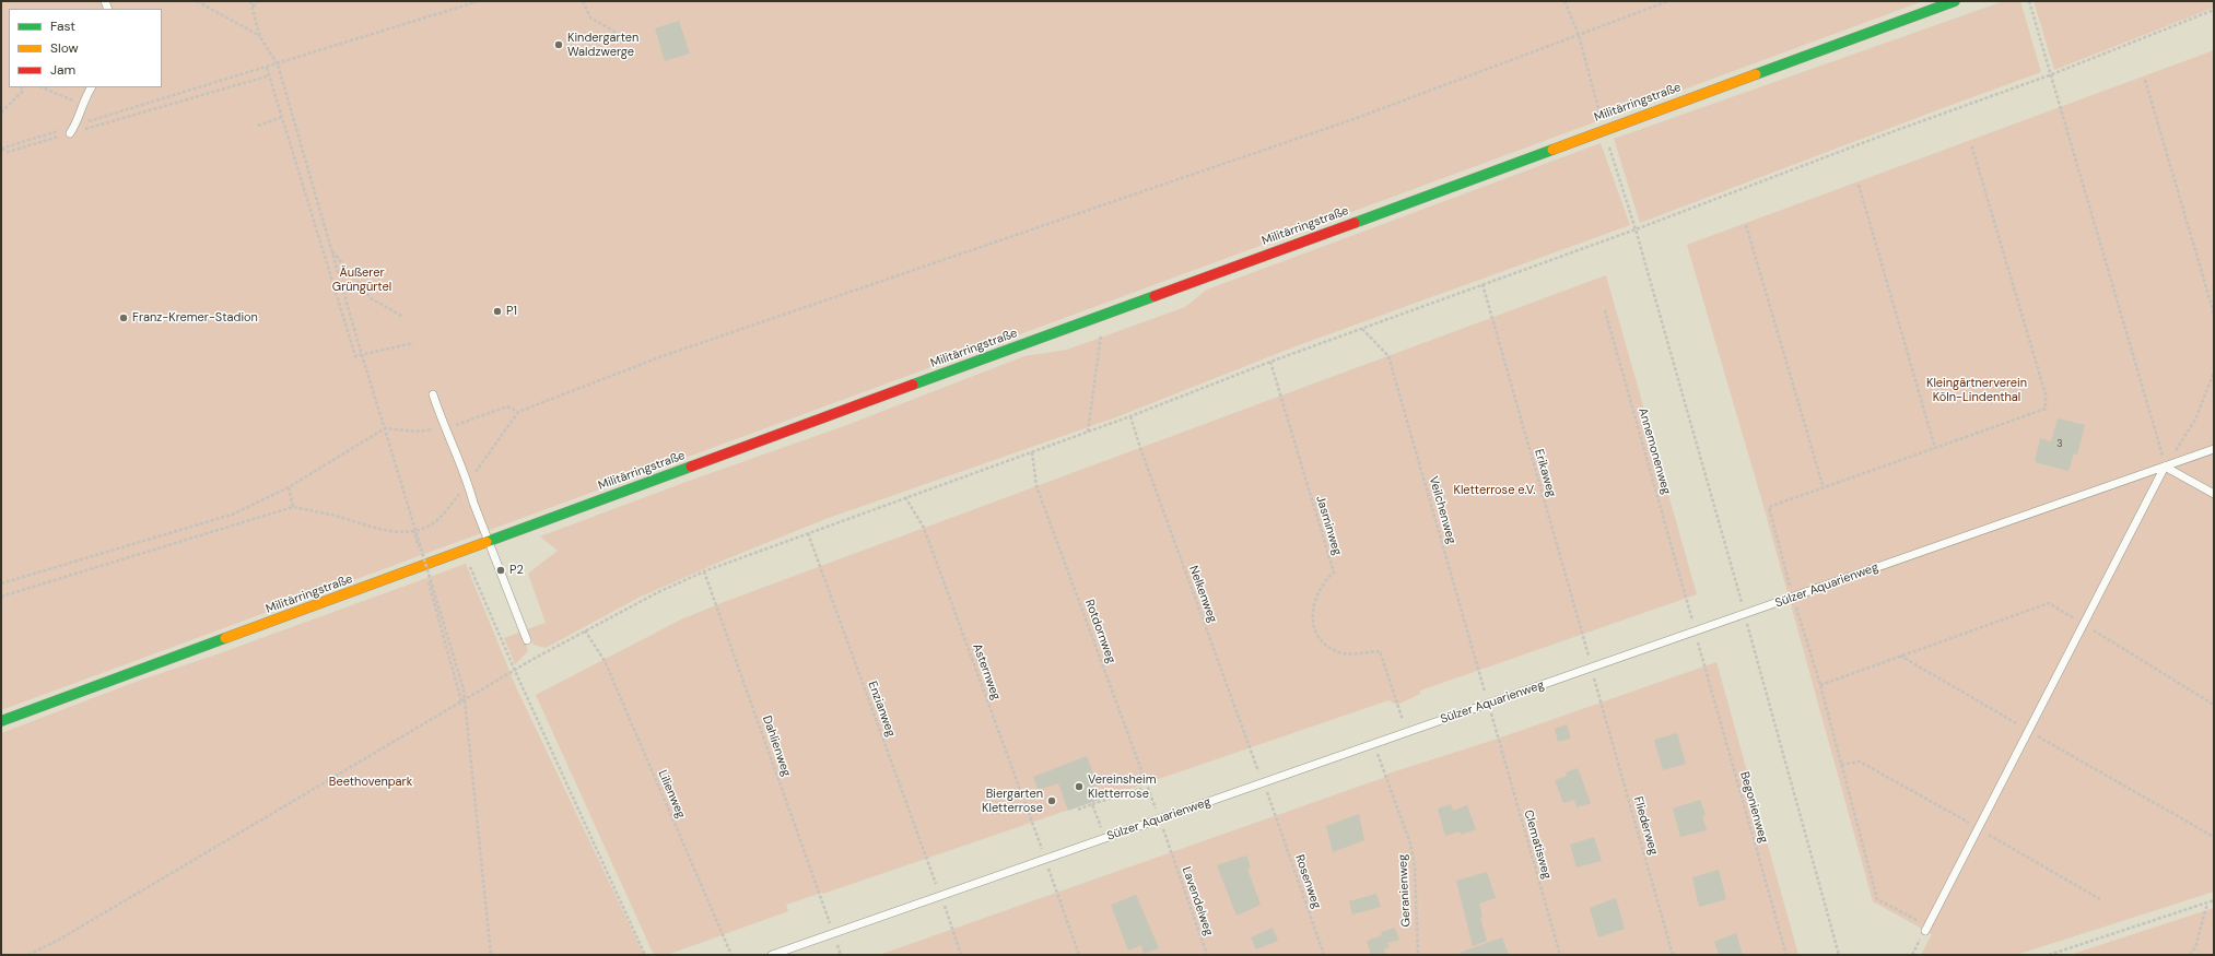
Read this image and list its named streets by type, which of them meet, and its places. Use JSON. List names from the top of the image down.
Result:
{
  "streets": {
    "main road": ["Militärringstraße"],
    "lane": ["Sülzer Aquarienweg"],
    "path": [
      "Annemonenweg",
      "Erikaweg",
      "Veilchenweg",
      "Jasminweg",
      "Nelkenweg",
      "Rotdornweg",
      "Asternweg",
      "Enzianweg",
      "Dahlienweg",
      "Lilienweg",
      "Begonienweg",
      "Fliederweg",
      "Clematisweg",
      "Rosenweg",
      "Geranienweg",
      "Lavendelweg"
    ]
  },
  "crossings": [
    ["Jasminweg", "Sülzer Aquarienweg"],
    ["Sülzer Aquarienweg", "Geranienweg"]
  ],
  "parks": [
    "Äußerer Grüngürtel",
    "Kleingärtnerverein Köln-Lindenthal",
    "Kletterrose e.V.",
    "Beethovenpark"
  ],
  "places": [
    "Kindergarten Waldzwerge",
    "P1",
    "Franz-Kremer-Stadion",
    "P2",
    "Vereinsheim Kletterrose",
    "Biergarten Kletterrose"
  ],
  "house_numbers": ["3"],
  "legend": ["Fast", "Slow", "Jam"]
}
